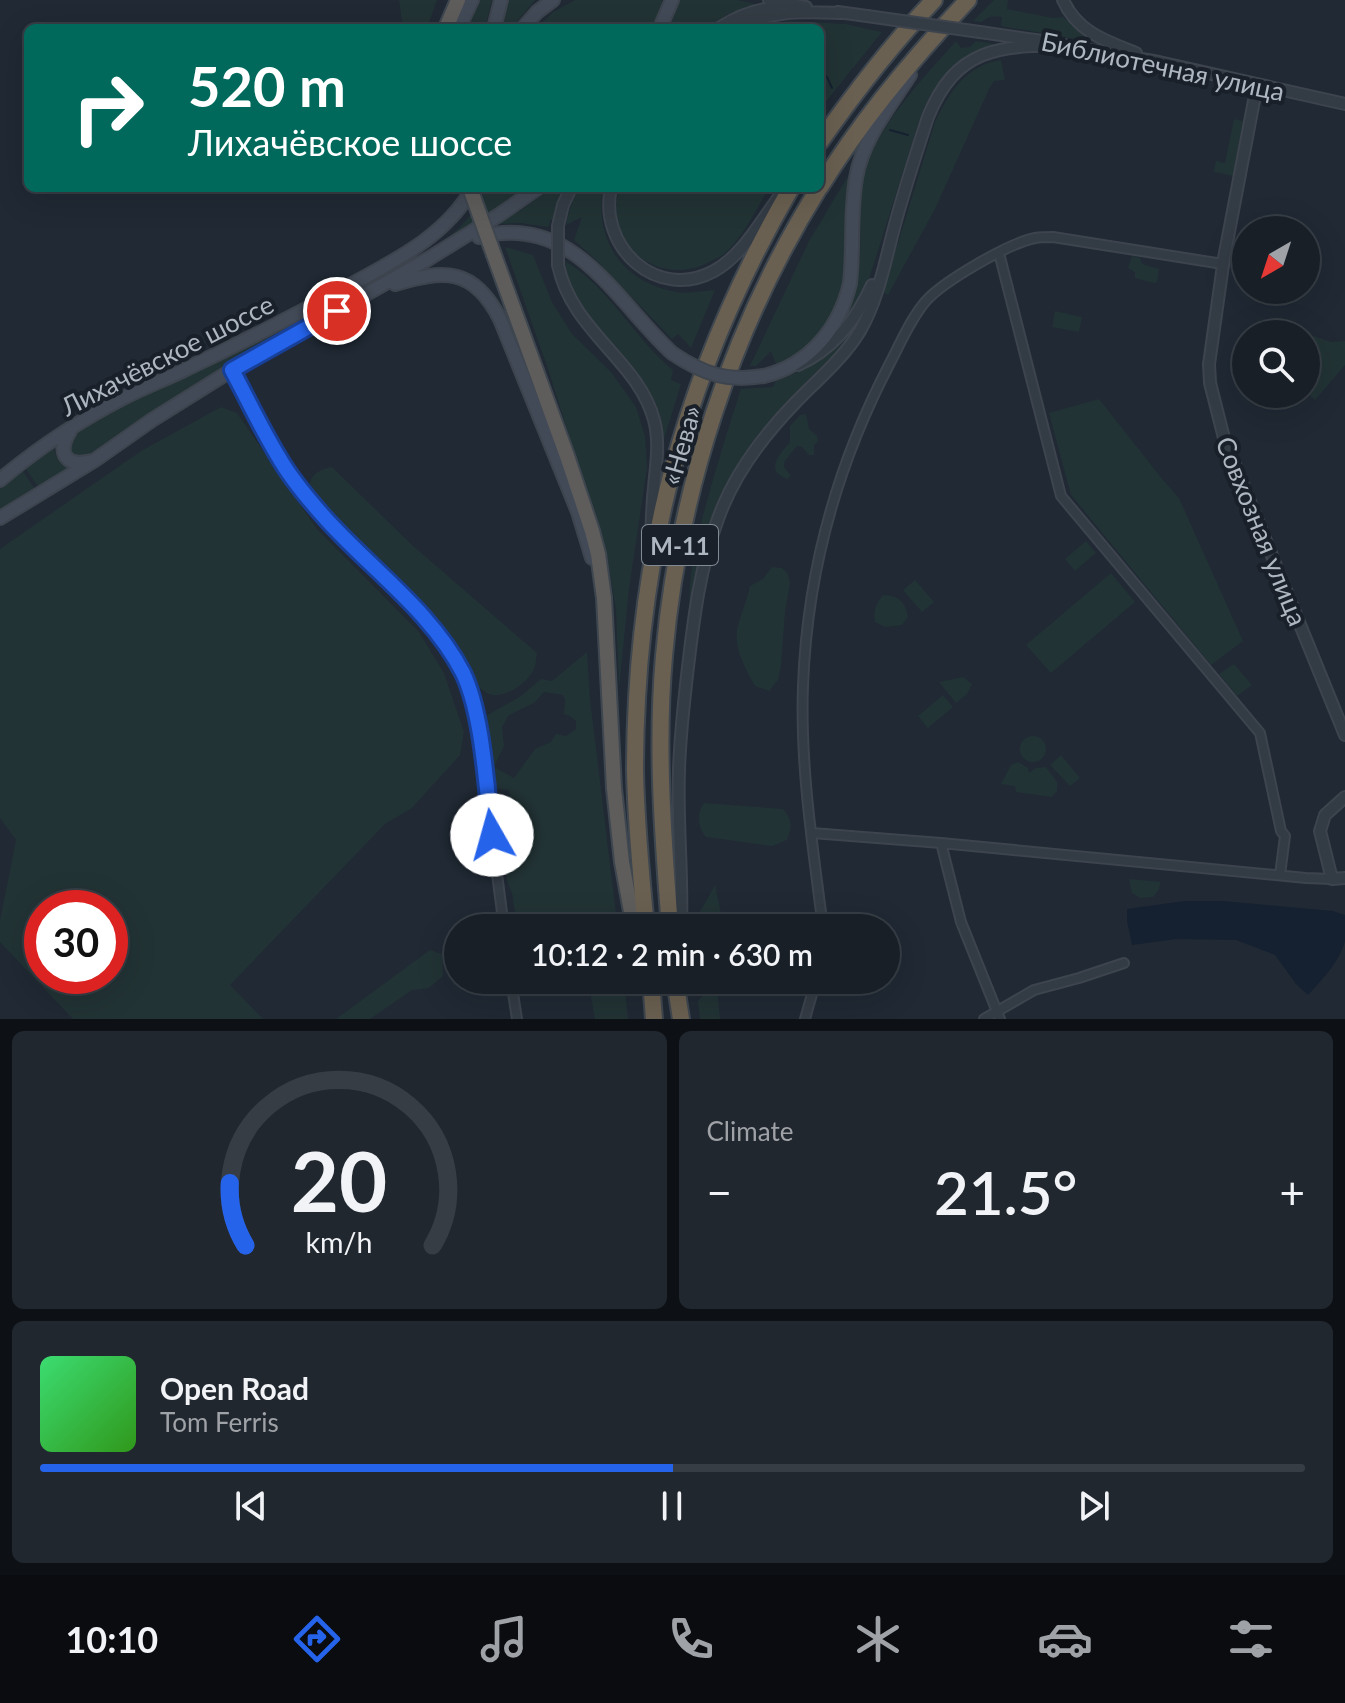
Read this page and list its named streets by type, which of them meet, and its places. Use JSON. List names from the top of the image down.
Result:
{
  "streets": {
    "highway": ["«Нева»", "М-11"],
    "main road": ["Лихачёвское шоссе"],
    "street": ["Библиотечная улица", "Совхозная улица"]
  },
  "crossings": [
    ["Библиотечная улица", "Совхозная улица"]
  ],
  "north": "bottom left",
  "page": {
    "turn": ["520 m", "Лихачёвское шоссе"],
    "limit": "30",
    "trip": "10:12 · 2 min · 630 m",
    "tile": "Climate",
    "heat": ["−", "21.5°", "+"],
    "song": ["Open Road", "Tom Ferris"],
    "tabs": "10:10",
    "gauge": ["20", "km/h"]
  }
}
